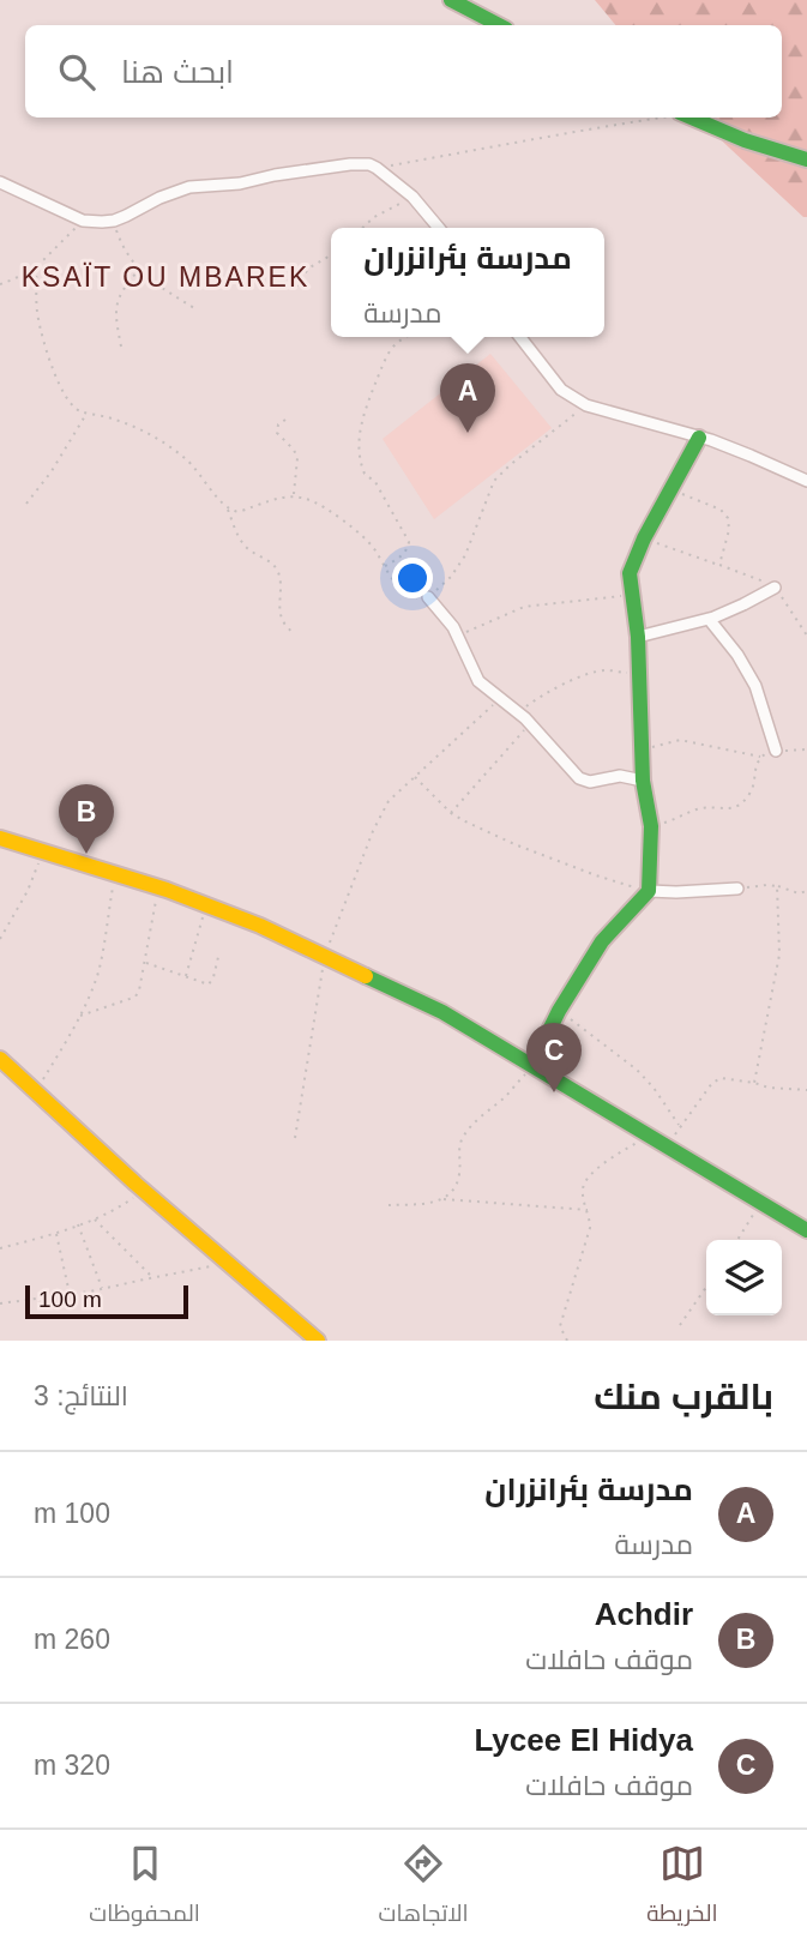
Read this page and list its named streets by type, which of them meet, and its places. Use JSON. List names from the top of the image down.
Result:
{
  "districts": ["KSAÏT OU MBAREK"],
  "scale_bar": "100 m",
  "page": {
    "search": "ابحث هنا",
    "popup": ["مدرسة بئرانزران", "مدرسة"],
    "pins": ["A", "B", "C"],
    "scale": "100 m",
    "heading": ["بالقرب منك", "النتائج: 3"],
    "list": [
      {
        "mark": "A",
        "name": "مدرسة بئرانزران",
        "note": "مدرسة",
        "value": "100 m"
      },
      {
        "mark": "B",
        "name": "Achdir",
        "note": "موقف حافلات",
        "value": "260 m"
      },
      {
        "mark": "C",
        "name": "Lycee El Hidya",
        "note": "موقف حافلات",
        "value": "320 m"
      }
    ],
    "nav": ["الخريطة", "الاتجاهات", "المحفوظات"]
  }
}
